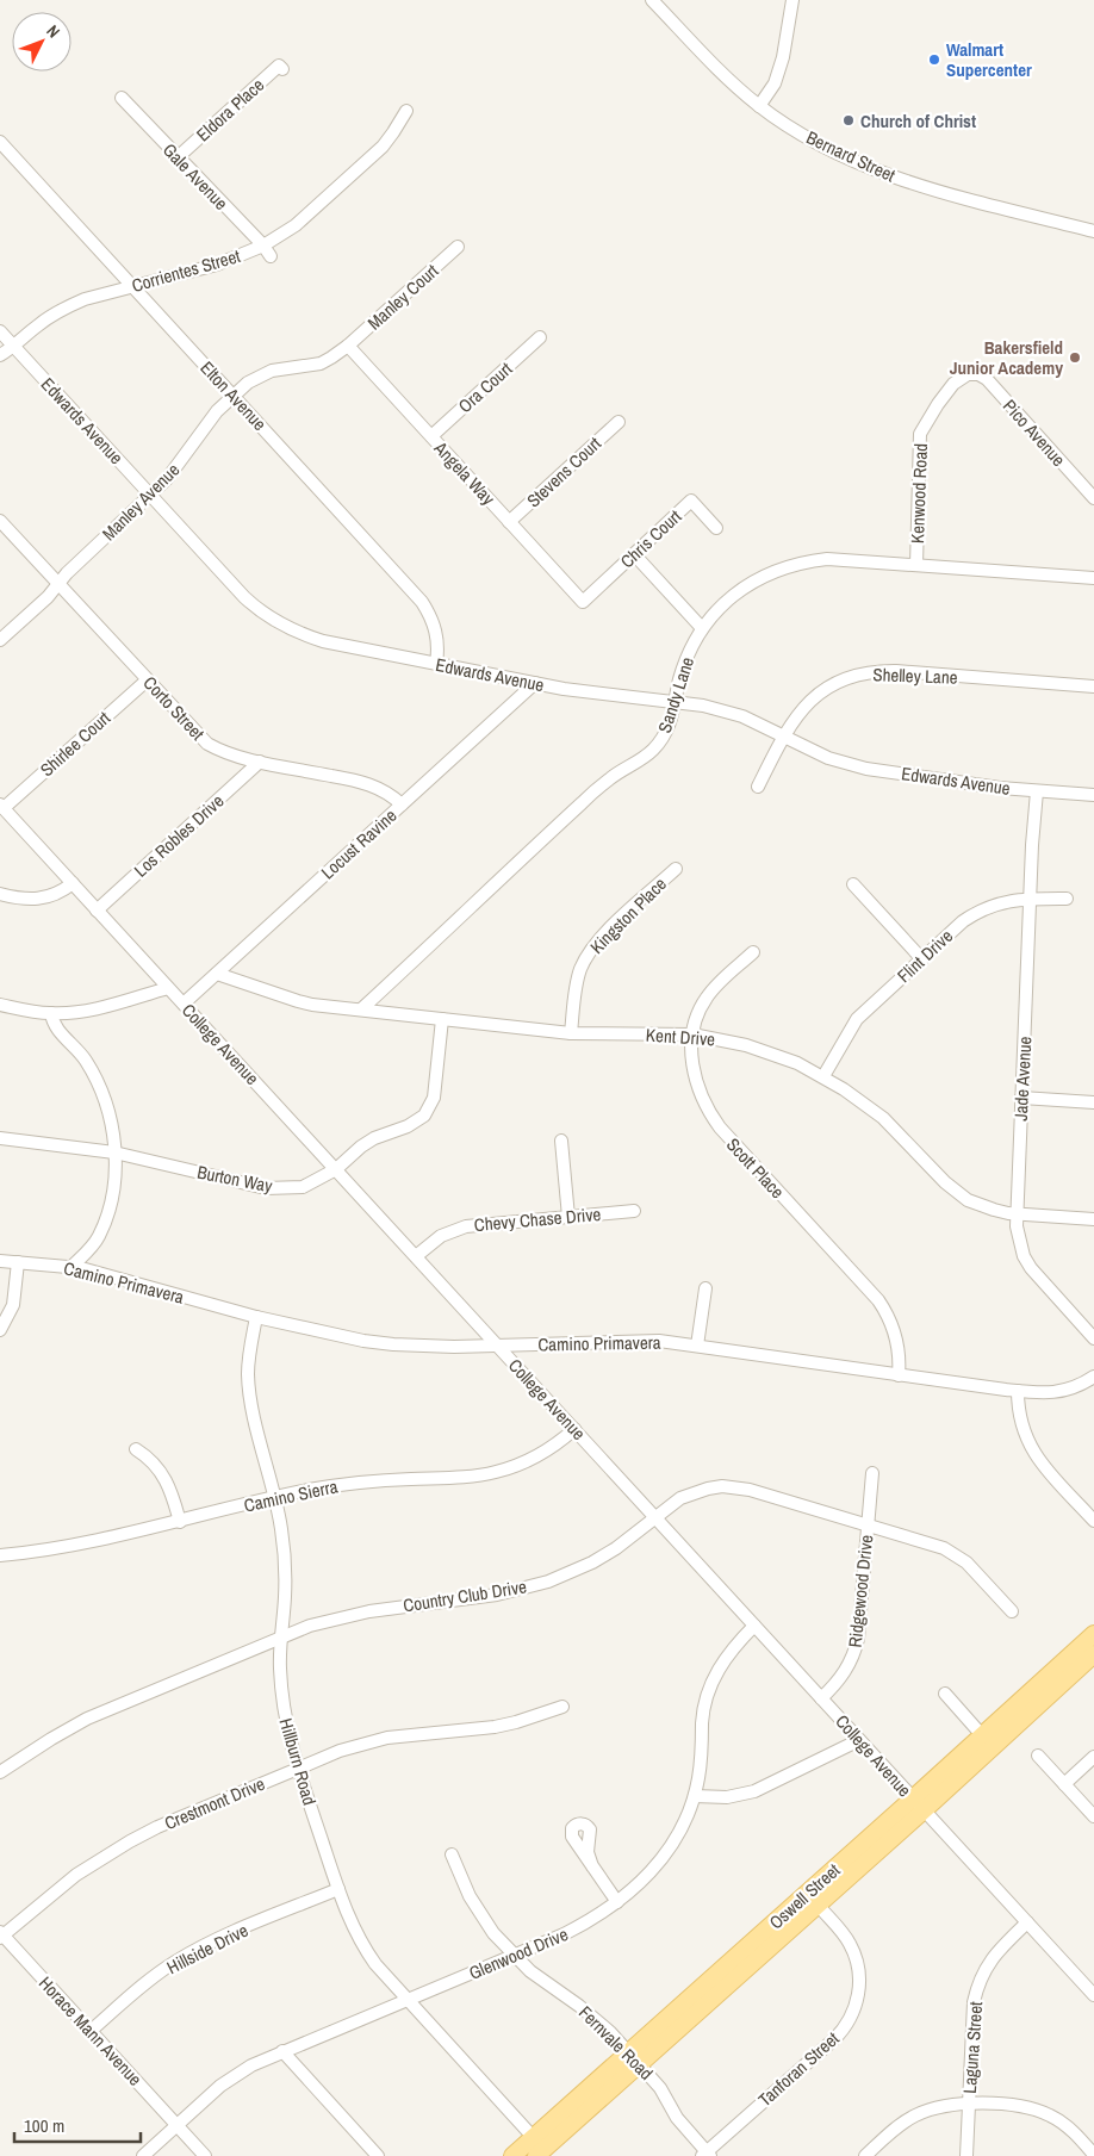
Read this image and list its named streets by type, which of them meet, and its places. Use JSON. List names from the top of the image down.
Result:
{
  "streets": {
    "main road": ["Oswell Street"],
    "street": [
      "Eldora Place",
      "Bernard Street",
      "Gale Avenue",
      "Corrientes Street",
      "Manley Court",
      "Ora Court",
      "Elton Avenue",
      "Edwards Avenue",
      "Pico Avenue",
      "Stevens Court",
      "Angela Way",
      "Kenwood Road",
      "Manley Avenue",
      "Chris Court",
      "Shelley Lane",
      "Sandy Lane",
      "Corto Street",
      "Shirlee Court",
      "Los Robles Drive",
      "Locust Ravine",
      "Kingston Place",
      "Flint Drive",
      "Kent Drive",
      "College Avenue",
      "Jade Avenue",
      "Scott Place",
      "Burton Way",
      "Chevy Chase Drive",
      "Camino Primavera",
      "Camino Sierra",
      "Ridgewood Drive",
      "Country Club Drive",
      "Hillburn Road",
      "Crestmont Drive",
      "Hillside Drive",
      "Glenwood Drive",
      "Horace Mann Avenue",
      "Fernvale Road",
      "Laguna Street",
      "Tanforan Street"
    ]
  },
  "crossings": [
    ["Eldora Place", "Gale Avenue"],
    ["Gale Avenue", "Corrientes Street"],
    ["Corrientes Street", "Elton Avenue"],
    ["Corrientes Street", "Edwards Avenue"],
    ["Manley Court", "Angela Way"],
    ["Manley Court", "Manley Avenue"],
    ["Ora Court", "Angela Way"],
    ["Elton Avenue", "Edwards Avenue"],
    ["Elton Avenue", "Manley Avenue"],
    ["Edwards Avenue", "Manley Avenue"],
    ["Edwards Avenue", "Shelley Lane"],
    ["Edwards Avenue", "Sandy Lane"],
    ["Edwards Avenue", "Locust Ravine"],
    ["Edwards Avenue", "Jade Avenue"],
    ["Pico Avenue", "Kenwood Road"],
    ["Stevens Court", "Angela Way"],
    ["Angela Way", "Manley Avenue"],
    ["Angela Way", "Chris Court"],
    ["Kenwood Road", "Sandy Lane"],
    ["Manley Avenue", "Corto Street"],
    ["Sandy Lane", "Kent Drive"],
    ["Corto Street", "Shirlee Court"],
    ["Corto Street", "Los Robles Drive"],
    ["Corto Street", "Locust Ravine"],
    ["Shirlee Court", "College Avenue"],
    ["Los Robles Drive", "College Avenue"],
    ["Locust Ravine", "Kent Drive"],
    ["Locust Ravine", "College Avenue"],
    ["Kingston Place", "Kent Drive"],
    ["Flint Drive", "Kent Drive"],
    ["Flint Drive", "Jade Avenue"],
    ["Kent Drive", "Jade Avenue"],
    ["Kent Drive", "Scott Place"],
    ["Kent Drive", "Burton Way"],
    ["College Avenue", "Burton Way"],
    ["College Avenue", "Chevy Chase Drive"],
    ["College Avenue", "Camino Primavera"],
    ["College Avenue", "Camino Sierra"],
    ["College Avenue", "Ridgewood Drive"],
    ["College Avenue", "Country Club Drive"],
    ["College Avenue", "Oswell Street"],
    ["College Avenue", "Glenwood Drive"],
    ["College Avenue", "Laguna Street"],
    ["Scott Place", "Camino Primavera"],
    ["Camino Primavera", "Hillburn Road"],
    ["Camino Sierra", "Hillburn Road"],
    ["Ridgewood Drive", "Country Club Drive"],
    ["Country Club Drive", "Hillburn Road"],
    ["Hillburn Road", "Crestmont Drive"],
    ["Hillburn Road", "Oswell Street"],
    ["Hillburn Road", "Hillside Drive"],
    ["Hillburn Road", "Glenwood Drive"],
    ["Crestmont Drive", "Horace Mann Avenue"],
    ["Oswell Street", "Fernvale Road"],
    ["Oswell Street", "Tanforan Street"],
    ["Hillside Drive", "Horace Mann Avenue"],
    ["Glenwood Drive", "Horace Mann Avenue"],
    ["Glenwood Drive", "Fernvale Road"],
    ["Fernvale Road", "Tanforan Street"]
  ],
  "places": ["Walmart Supercenter", "Church of Christ", "Bakersfield Junior Academy"],
  "scale_bar": "100 m",
  "north": "top right"
}
